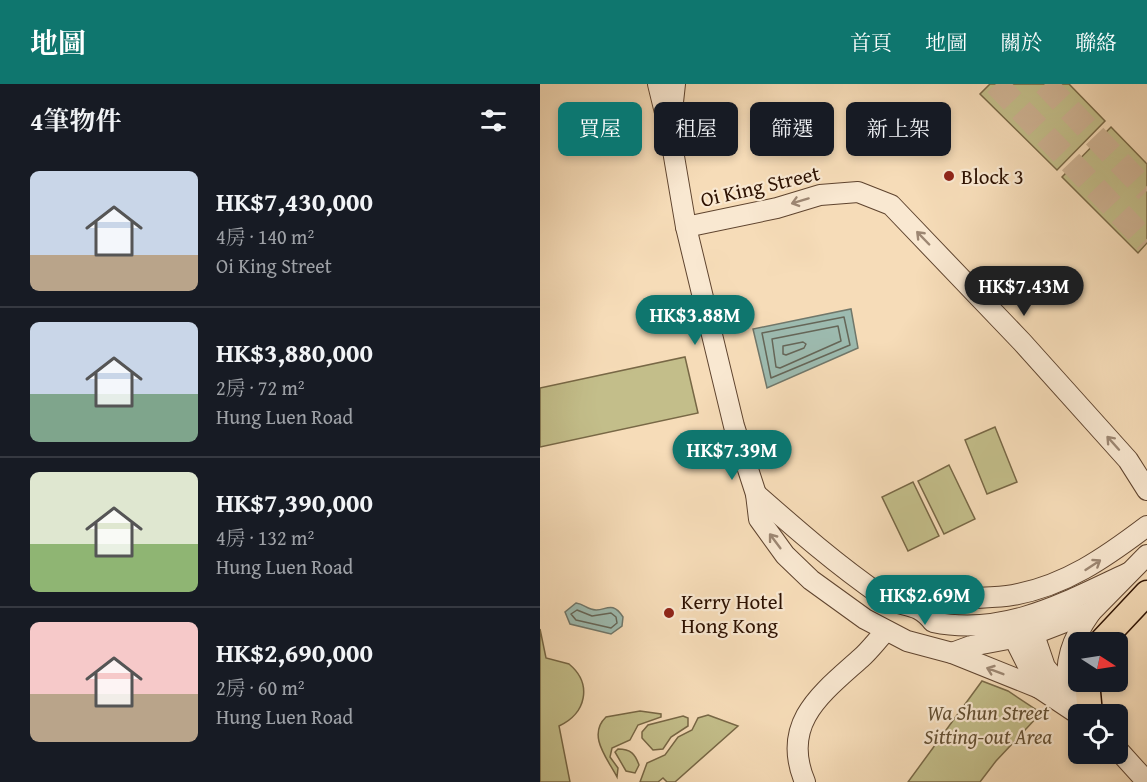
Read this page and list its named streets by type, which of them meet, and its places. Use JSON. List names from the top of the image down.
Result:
{
  "streets": {
    "street": ["Oi King Street"]
  },
  "one_way": ["Oi King Street"],
  "parks": ["Wa Shun Street Sitting-out Area"],
  "places": ["Block 3", "Kerry Hotel Hong Kong"],
  "north": "right",
  "page": {
    "header": "地圖",
    "nav": [
      "首頁",
      "地圖",
      "關於",
      "聯絡"
    ],
    "heading": "4筆物件",
    "chip": [
      "買屋",
      "租屋",
      "篩選",
      "新上架"
    ],
    "list": [
      {
        "name": "HK$7,430,000",
        "note": "4房 · 140 m² · Oi King Street"
      },
      {
        "name": "HK$3,880,000",
        "note": "2房 · 72 m² · Hung Luen Road"
      },
      {
        "name": "HK$7,390,000",
        "note": "4房 · 132 m² · Hung Luen Road"
      },
      {
        "name": "HK$2,690,000",
        "note": "2房 · 60 m² · Hung Luen Road"
      }
    ],
    "price": [
      "HK$7.43M",
      "HK$3.88M",
      "HK$7.39M",
      "HK$2.69M"
    ]
  }
}
